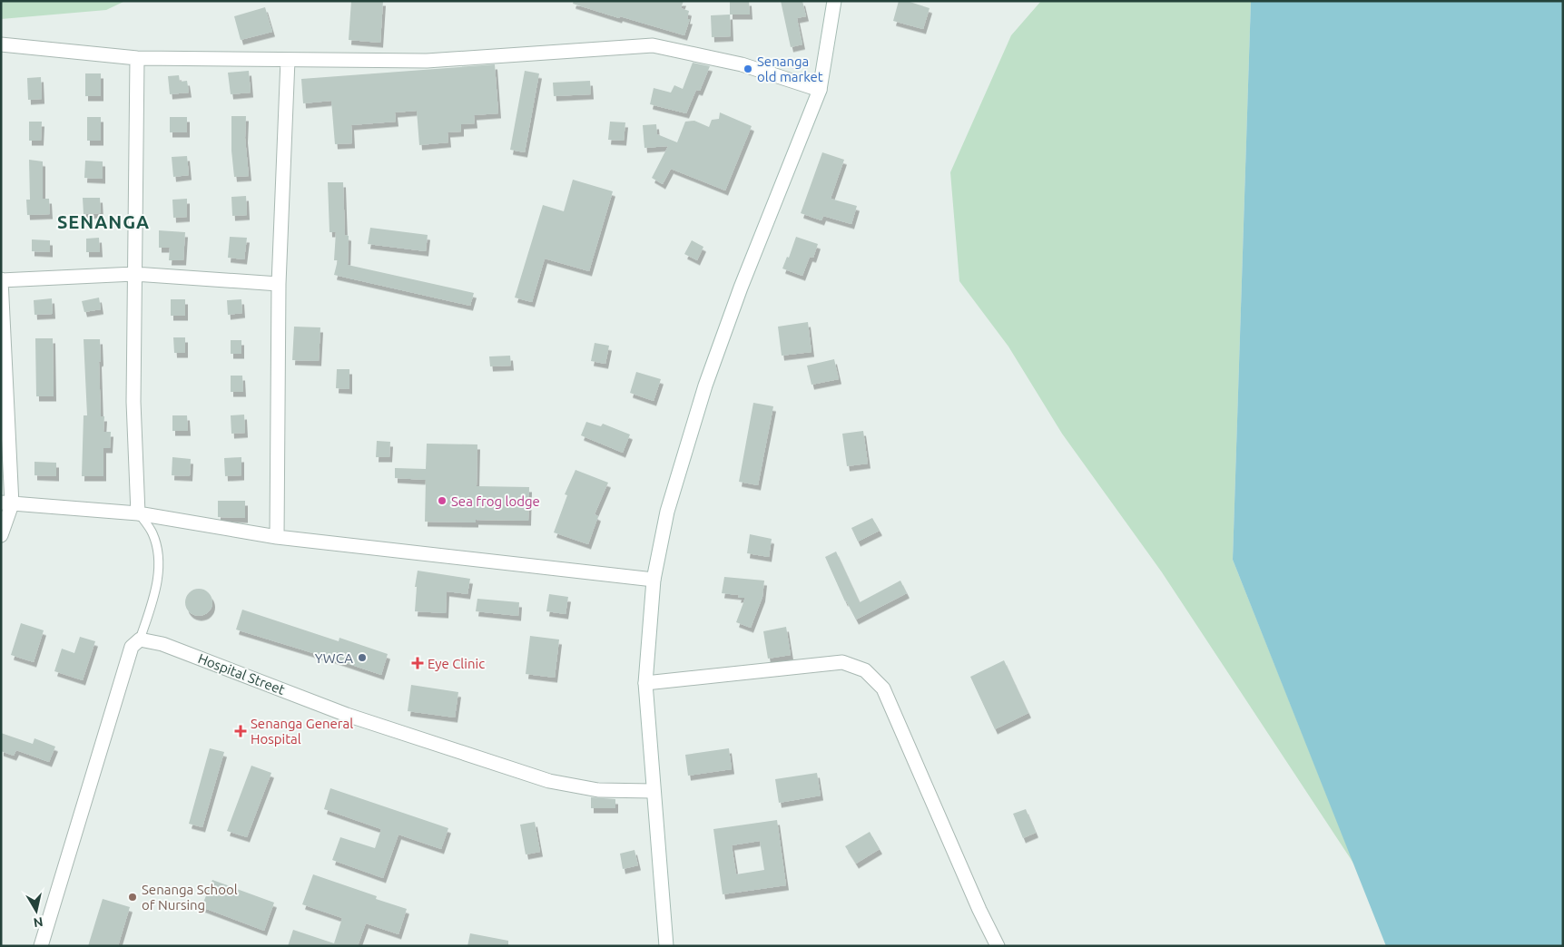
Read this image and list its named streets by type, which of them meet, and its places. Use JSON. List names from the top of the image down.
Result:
{
  "streets": {
    "street": ["Hospital Street"]
  },
  "districts": ["SENANGA"],
  "places": {
    "other": [
      "Senanga old market",
      "Sea frog lodge",
      "YWCA",
      "Senanga School of Nursing"
    ],
    "health": ["Eye Clinic", "Senanga General Hospital"]
  },
  "north": "bottom"
}
